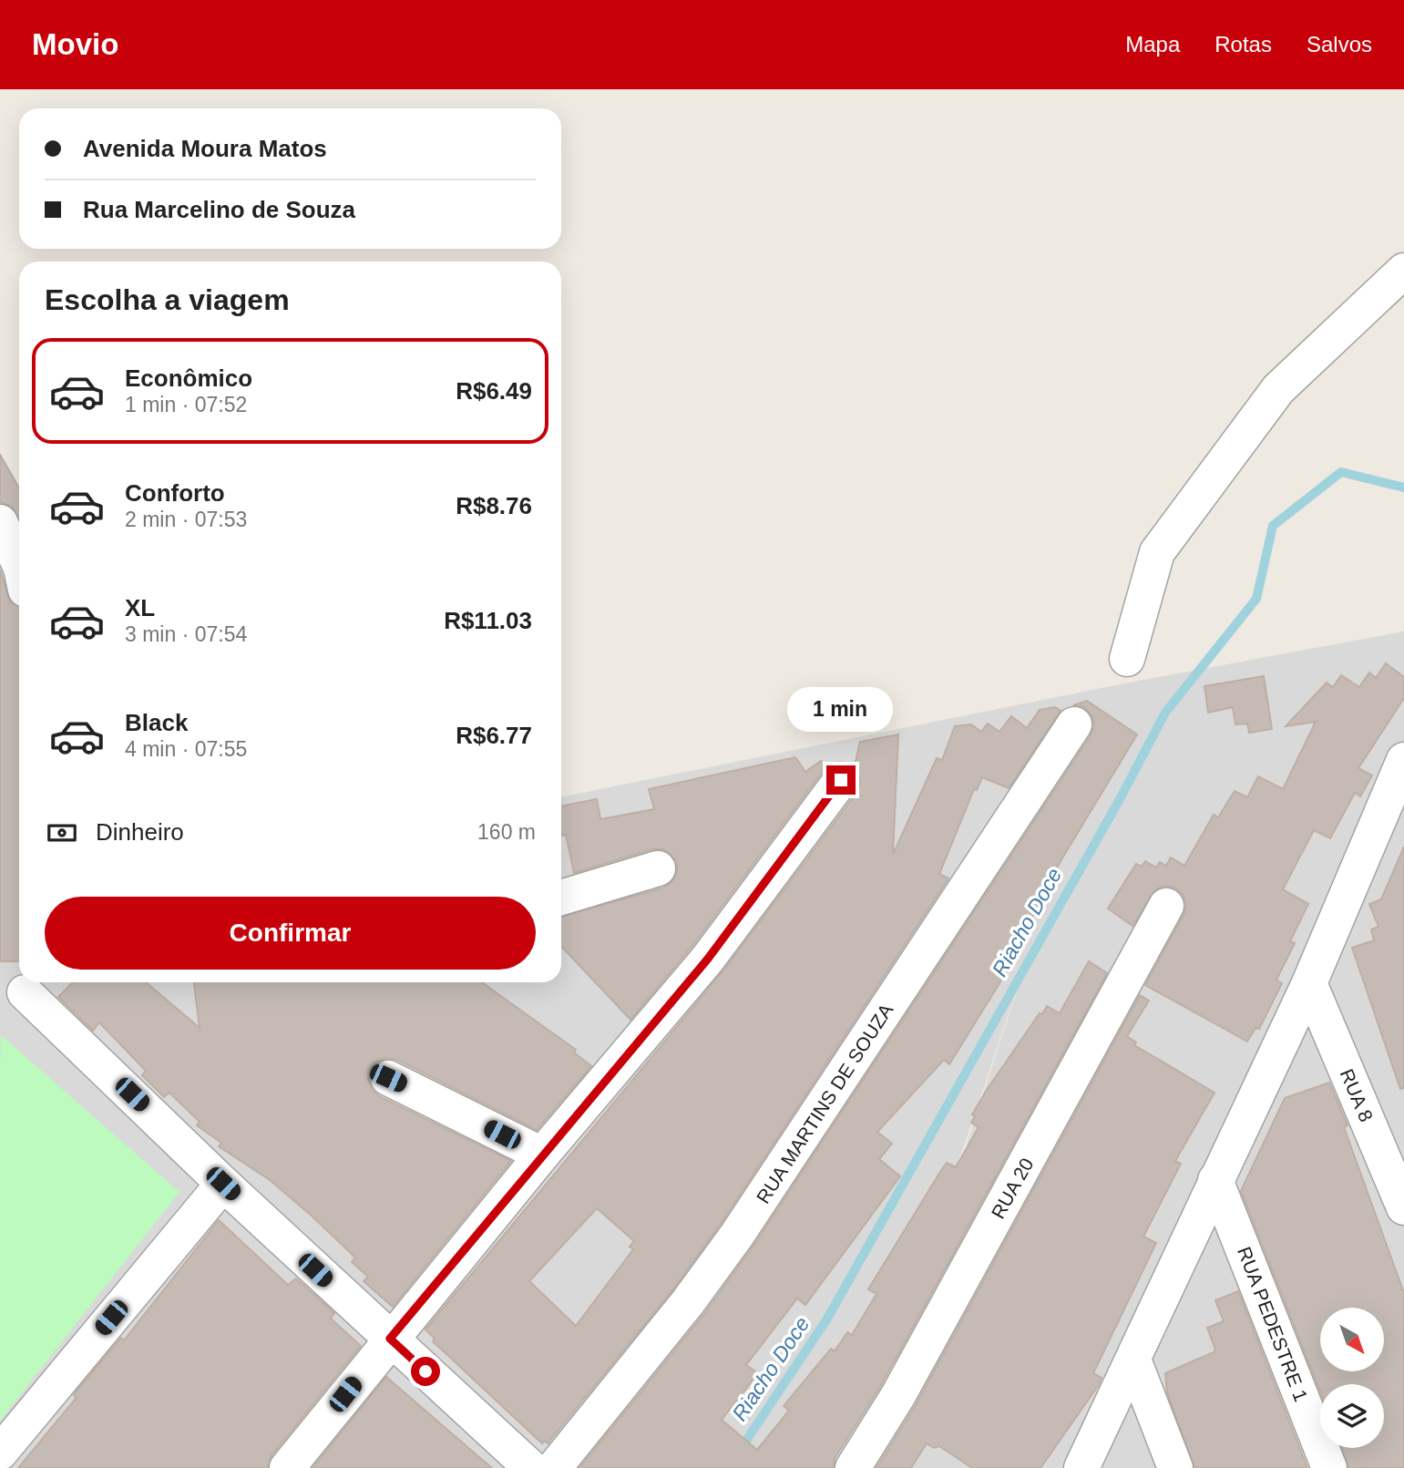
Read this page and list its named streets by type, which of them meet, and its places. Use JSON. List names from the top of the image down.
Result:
{
  "streets": {
    "street": [
      "RUA 8",
      "RUA MARTINS DE SOUZA",
      "RUA 20",
      "RUA PEDESTRE 1"
    ]
  },
  "water": ["Riacho Doce"],
  "north": "bottom right",
  "page": {
    "header": "Movio",
    "nav": ["Mapa", "Rotas", "Salvos"],
    "banner": ["Avenida Moura Matos", "Rua Marcelino de Souza"],
    "heading": "Escolha a viagem",
    "list": [
      {
        "name": "Econômico",
        "note": "1 min · 07:52",
        "value": "R$6.49"
      },
      {
        "name": "Conforto",
        "note": "2 min · 07:53",
        "value": "R$8.76"
      },
      {
        "name": "XL",
        "note": "3 min · 07:54",
        "value": "R$11.03"
      },
      {
        "name": "Black",
        "note": "4 min · 07:55",
        "value": "R$6.77"
      }
    ],
    "bubble": "1 min",
    "pay": ["Dinheiro", "160 m"],
    "buttons": "Confirmar"
  }
}
